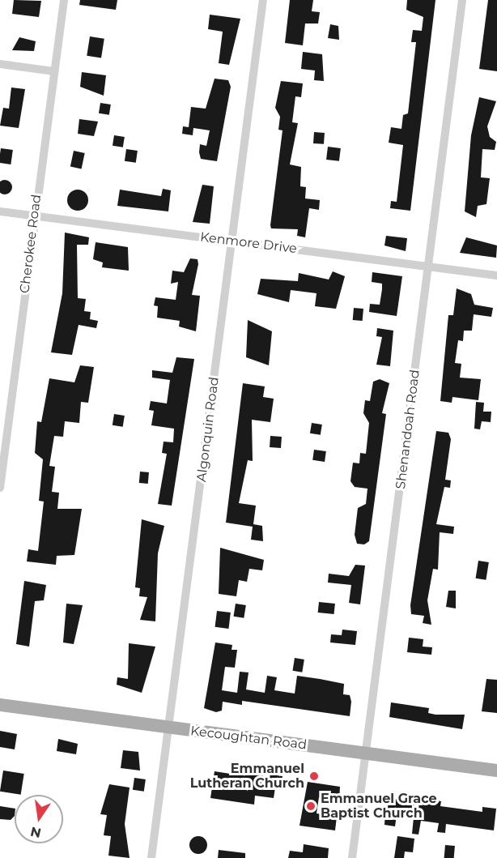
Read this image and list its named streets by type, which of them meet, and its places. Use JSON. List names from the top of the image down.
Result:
{
  "streets": {
    "main road": ["Kecoughtan Road"],
    "street": [
      "Kenmore Drive",
      "Cherokee Road",
      "Algonquin Road",
      "Shenandoah Road"
    ]
  },
  "crossings": [
    ["Kenmore Drive", "Cherokee Road"],
    ["Kenmore Drive", "Algonquin Road"],
    ["Kenmore Drive", "Shenandoah Road"],
    ["Algonquin Road", "Kecoughtan Road"],
    ["Shenandoah Road", "Kecoughtan Road"]
  ],
  "places": ["Emmanuel Lutheran Church", "Emmanuel Grace Baptist Church"],
  "north": "bottom"
}
